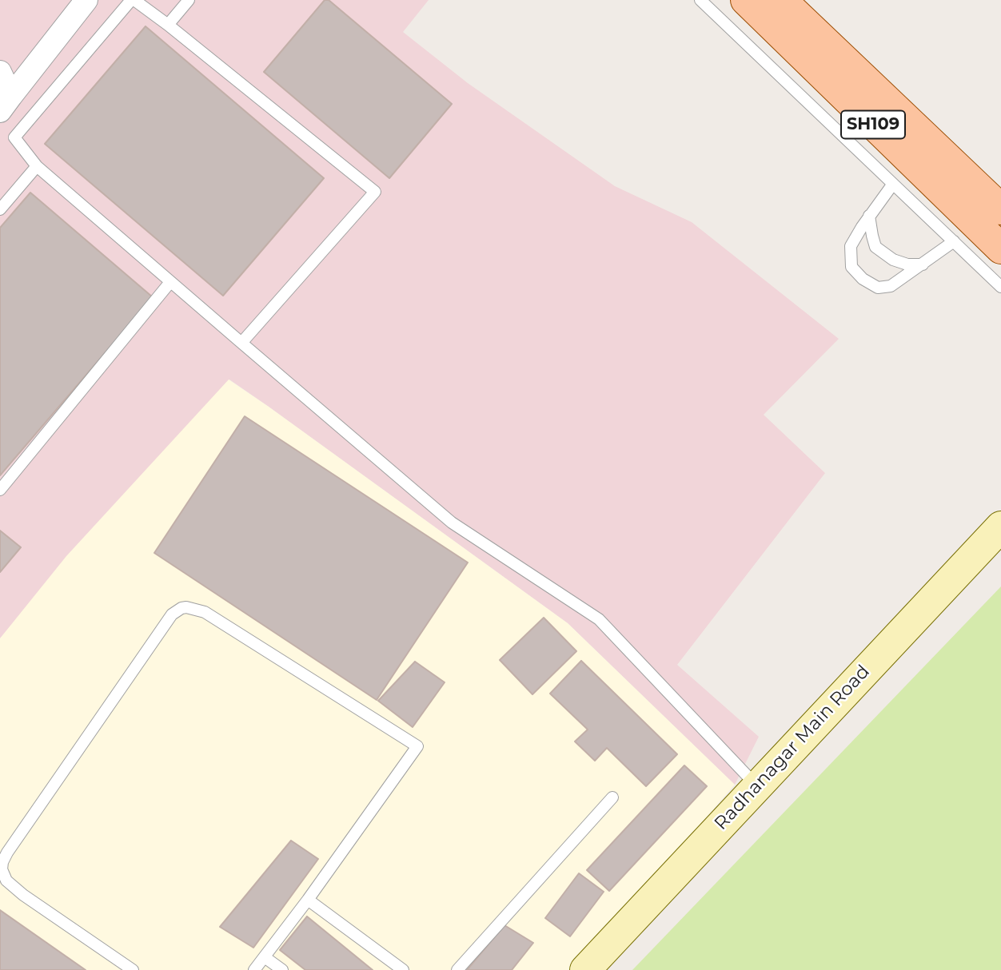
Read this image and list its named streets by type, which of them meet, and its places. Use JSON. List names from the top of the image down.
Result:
{
  "streets": {
    "main road": ["SH109"],
    "street": ["Radhanagar Main Road"]
  }
}
